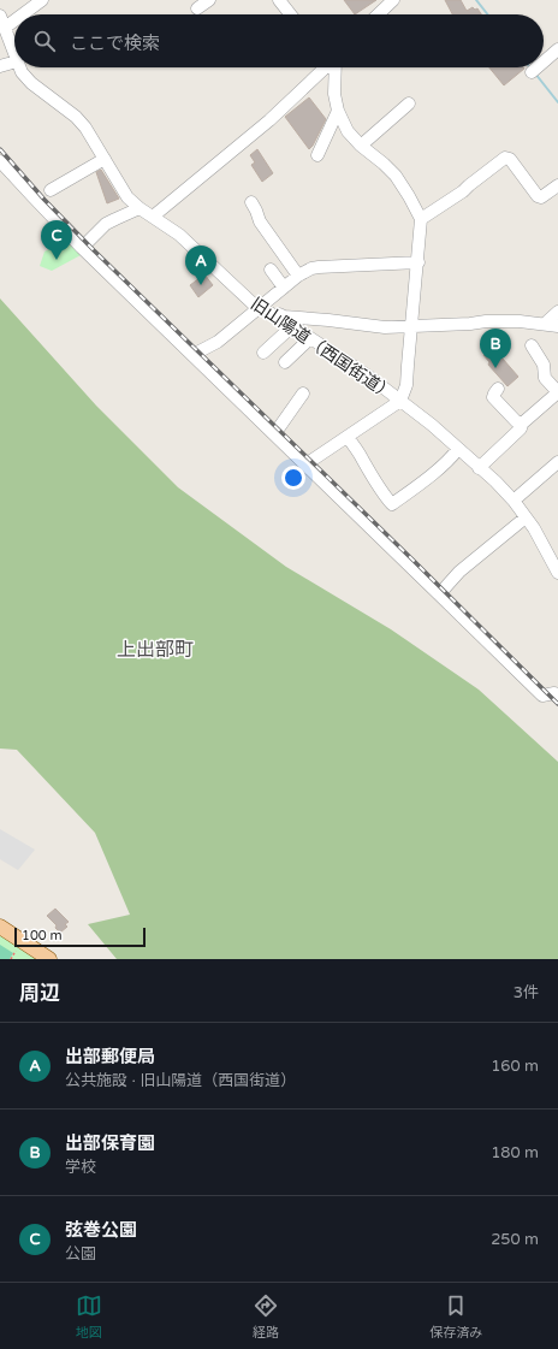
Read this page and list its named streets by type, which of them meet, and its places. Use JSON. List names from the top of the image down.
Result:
{
  "streets": {
    "street": ["旧山陽道（西国街道）"]
  },
  "districts": ["上出部町"],
  "scale_bar": "100 m",
  "page": {
    "search": "ここで検索",
    "pins": ["C", "A", "B"],
    "scale": "100 m",
    "heading": ["周辺", "3件"],
    "list": [
      {
        "mark": "A",
        "name": "出部郵便局",
        "note": "公共施設 · 旧山陽道（西国街道）",
        "value": "160 m"
      },
      {
        "mark": "B",
        "name": "出部保育園",
        "note": "学校",
        "value": "180 m"
      },
      {
        "mark": "C",
        "name": "弦巻公園",
        "note": "公園",
        "value": "250 m"
      }
    ],
    "nav": ["地図", "経路", "保存済み"]
  }
}
